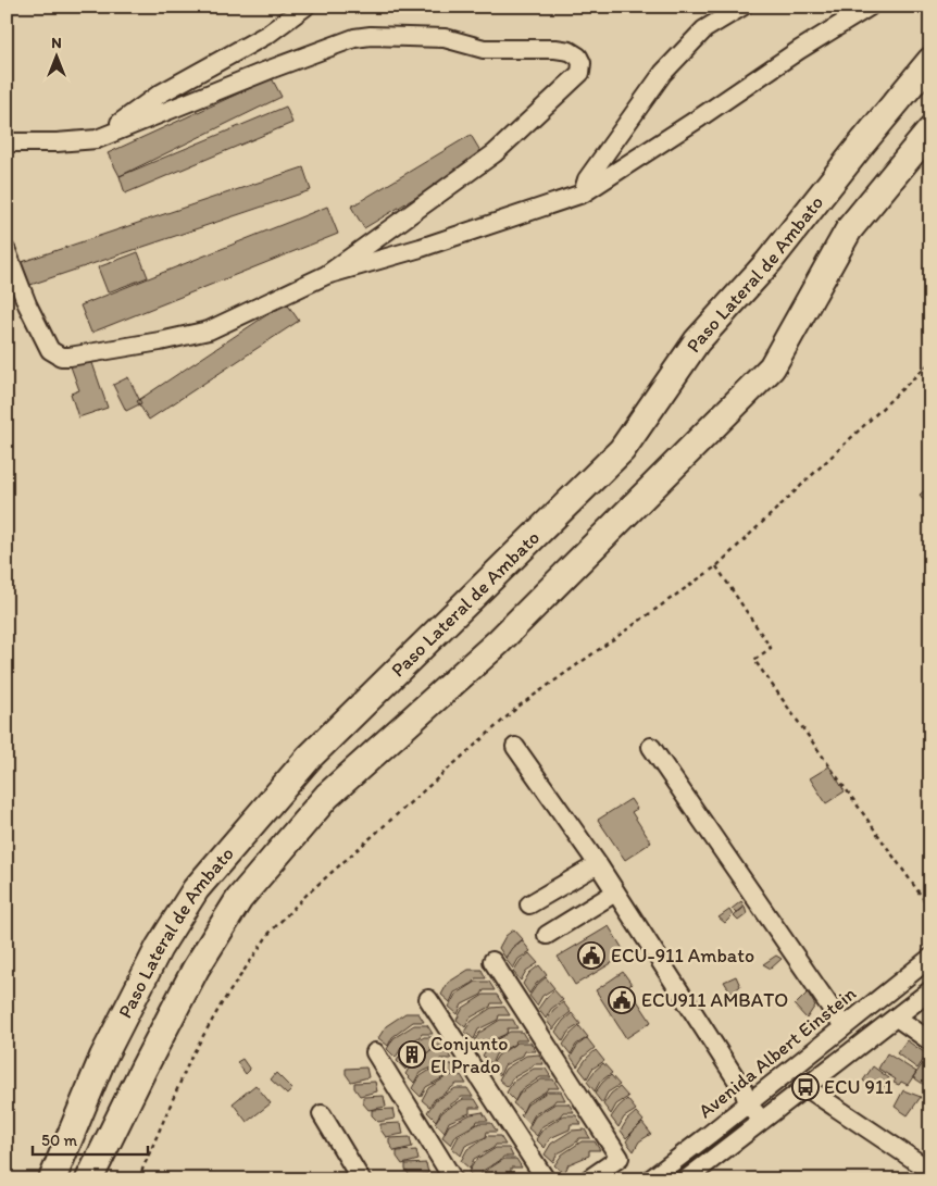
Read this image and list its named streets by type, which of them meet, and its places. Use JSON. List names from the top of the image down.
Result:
{
  "streets": {
    "highway": ["Paso Lateral de Ambato"],
    "street": ["Avenida Albert Einstein"]
  },
  "places": {
    "public building": ["ECU-911 Ambato", "ECU911 AMBATO"],
    "building": ["Conjunto El Prado"],
    "bus stop": ["ECU 911"]
  },
  "scale_bar": "50 m",
  "north": "top"
}
